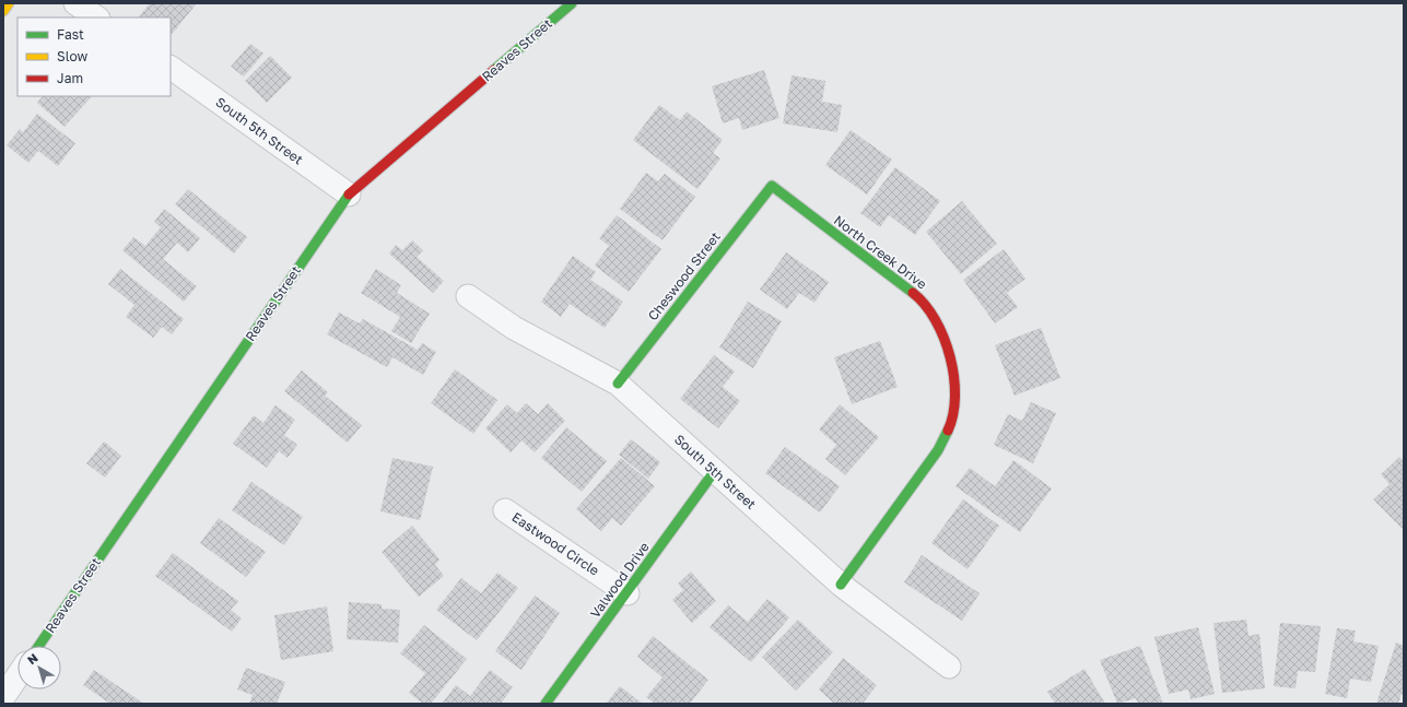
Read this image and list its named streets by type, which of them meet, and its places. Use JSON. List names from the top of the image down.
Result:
{
  "streets": {
    "street": [
      "Reaves Street",
      "South 5th Street",
      "North Creek Drive",
      "Cheswood Street",
      "Eastwood Circle",
      "Valwood Drive"
    ]
  },
  "crossings": [
    ["Reaves Street", "South 5th Street"],
    ["South 5th Street", "North Creek Drive"],
    ["South 5th Street", "Cheswood Street"],
    ["South 5th Street", "Valwood Drive"],
    ["North Creek Drive", "Cheswood Street"],
    ["Eastwood Circle", "Valwood Drive"]
  ],
  "legend": ["Fast", "Slow", "Jam"],
  "north": "top left"
}
